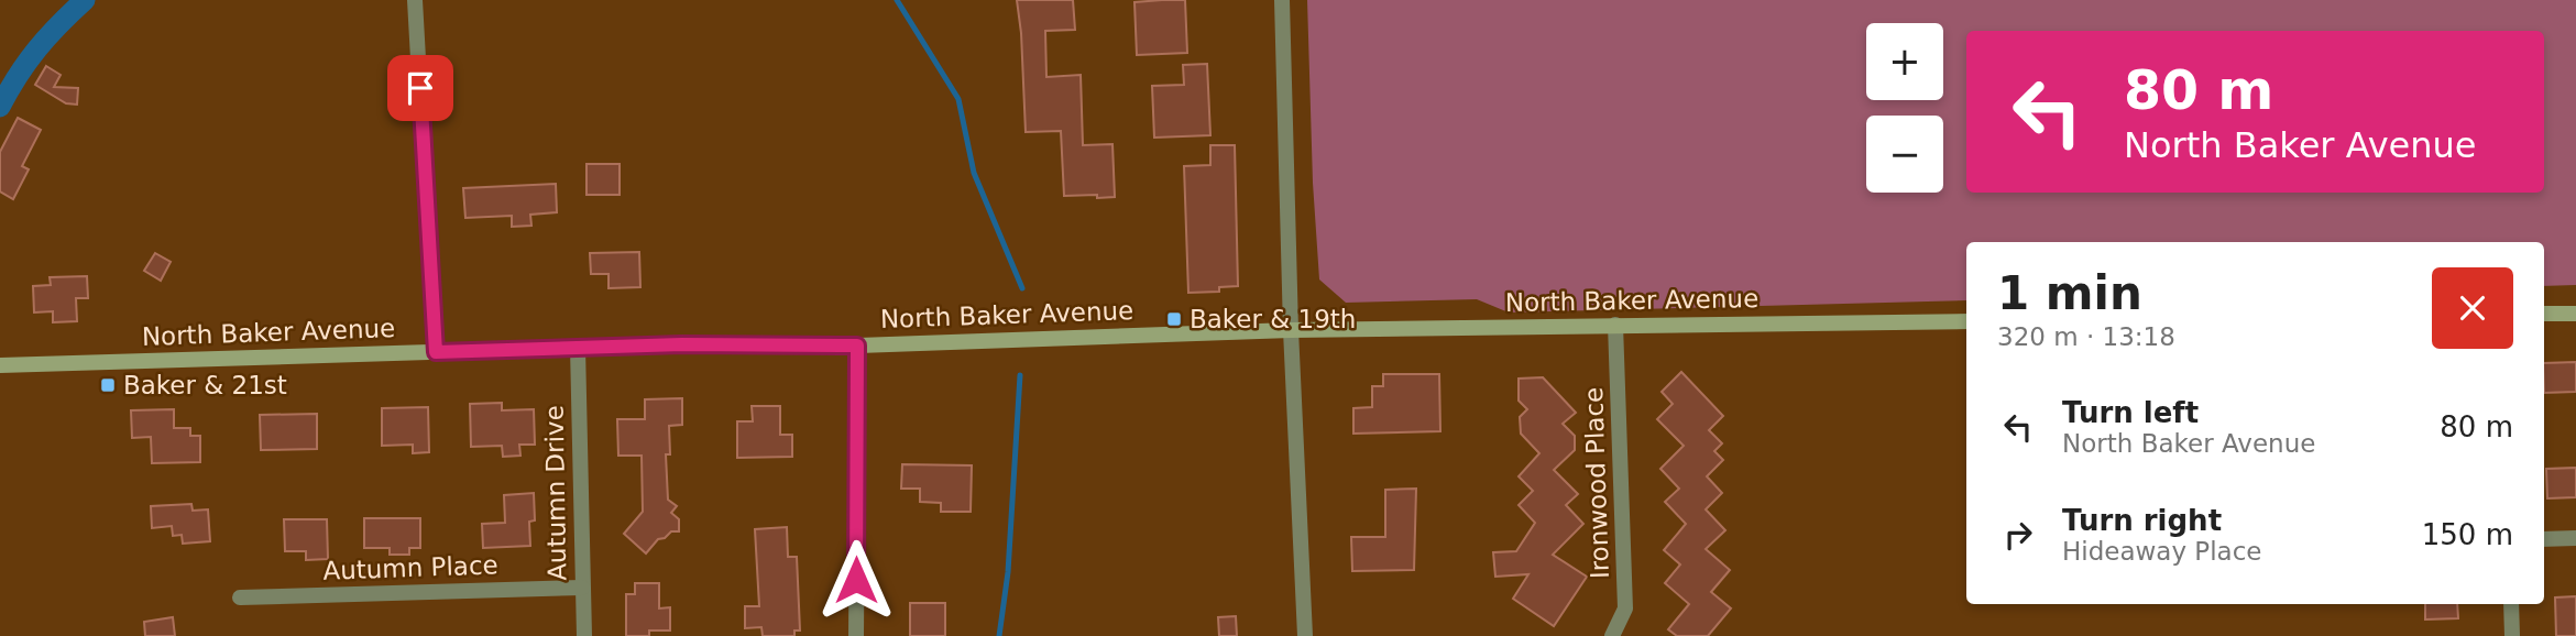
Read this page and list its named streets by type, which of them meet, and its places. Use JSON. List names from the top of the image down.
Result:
{
  "streets": {
    "main road": ["North Baker Avenue"],
    "street": ["Ironwood Place", "Autumn Drive", "Autumn Place"]
  },
  "crossings": [
    ["North Baker Avenue", "Ironwood Place"],
    ["North Baker Avenue", "Autumn Drive"],
    ["Autumn Drive", "Autumn Place"]
  ],
  "places": {
    "transit": ["Baker & 19th", "Baker & 21st"]
  },
  "page": {
    "map_buttons": ["+", "−"],
    "turn": ["80 m", "North Baker Avenue"],
    "heading": ["1 min", "320 m · 13:18"],
    "list": [
      {
        "name": "Turn left",
        "note": "North Baker Avenue",
        "value": "80 m"
      },
      {
        "name": "Turn right",
        "note": "Hideaway Place",
        "value": "150 m"
      }
    ]
  }
}
